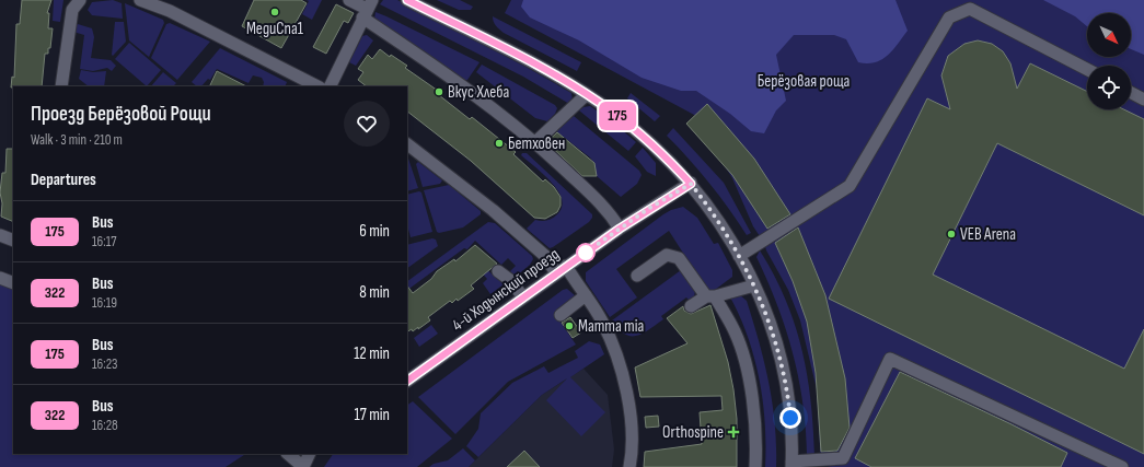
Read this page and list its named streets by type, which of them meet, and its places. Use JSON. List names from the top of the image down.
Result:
{
  "streets": {
    "street": ["4-й Ходынский проезд"]
  },
  "parks": ["Берёзовая роща"],
  "places": {
    "other": [
      "МедиСпа1",
      "Вкус Хлеба",
      "Бетховен",
      "VEB Arena",
      "Mamma mia"
    ],
    "health": ["Orthospine"]
  },
  "lines": ["bus line 175"],
  "north": "bottom right",
  "page": {
    "on_map": "175",
    "heading": [
      ["Проезд Берёзовой Рощи", "Walk · 3 min · 210 m"],
      "Departures"
    ],
    "list": [
      {
        "mark": "175",
        "name": "Bus",
        "note": "16:17",
        "value": "6 min"
      },
      {
        "mark": "322",
        "name": "Bus",
        "note": "16:19",
        "value": "8 min"
      },
      {
        "mark": "175",
        "name": "Bus",
        "note": "16:23",
        "value": "12 min"
      },
      {
        "mark": "322",
        "name": "Bus",
        "note": "16:28",
        "value": "17 min"
      }
    ]
  }
}
